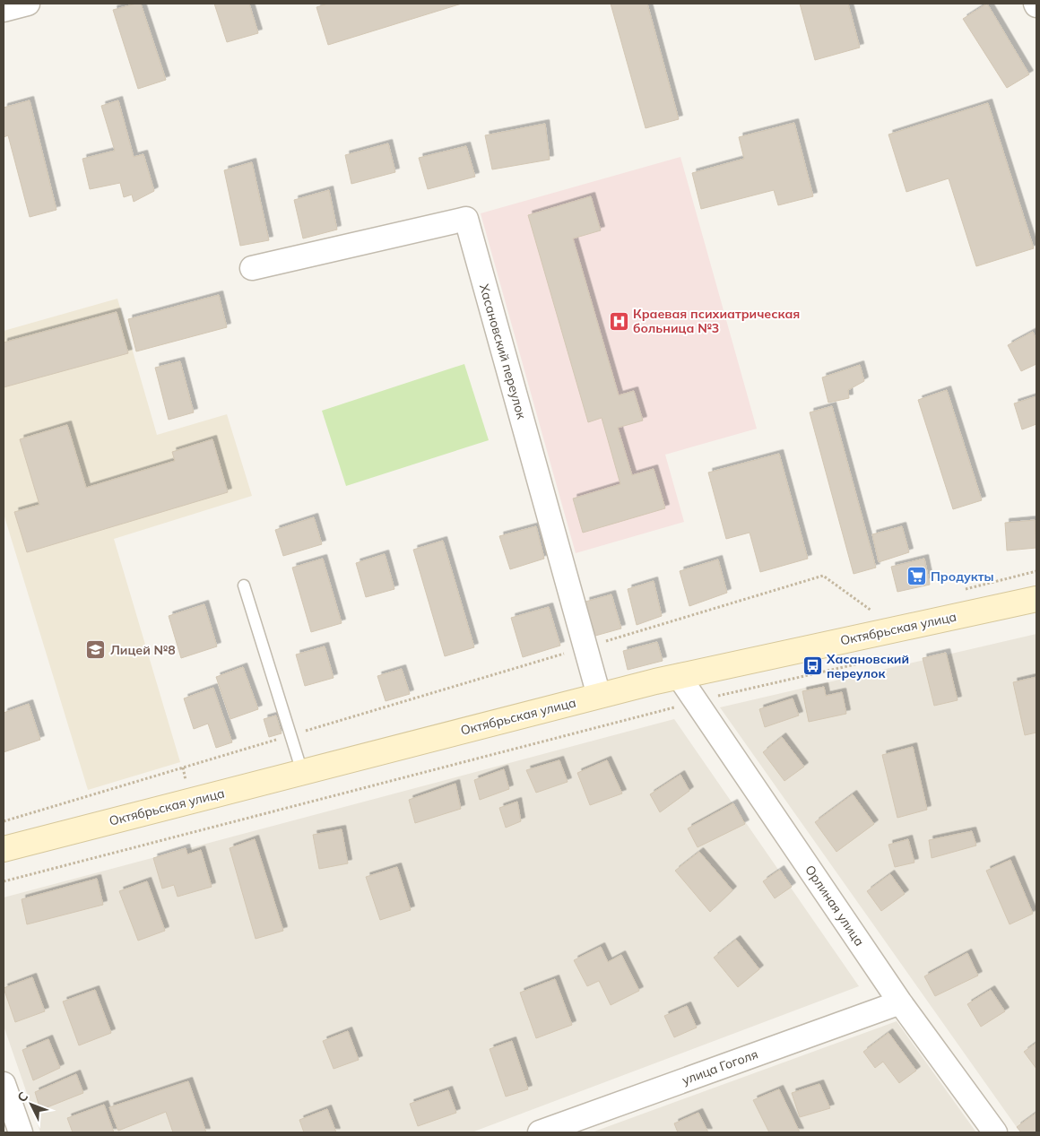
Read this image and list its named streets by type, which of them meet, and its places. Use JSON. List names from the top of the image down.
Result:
{
  "streets": {
    "main road": ["Октябрьская улица"],
    "street": ["Хасановский переулок", "Орлиная улица", "улица Гоголя"]
  },
  "crossings": [
    ["Хасановский переулок", "Октябрьская улица"],
    ["Октябрьская улица", "Орлиная улица"],
    ["Орлиная улица", "улица Гоголя"]
  ],
  "places": {
    "hospital": ["Краевая психиатрическая больница №3"],
    "supermarket": ["Продукты"],
    "school or university": ["Лицей №8"],
    "bus stop": ["Хасановский переулок"]
  },
  "north": "top left"
}
